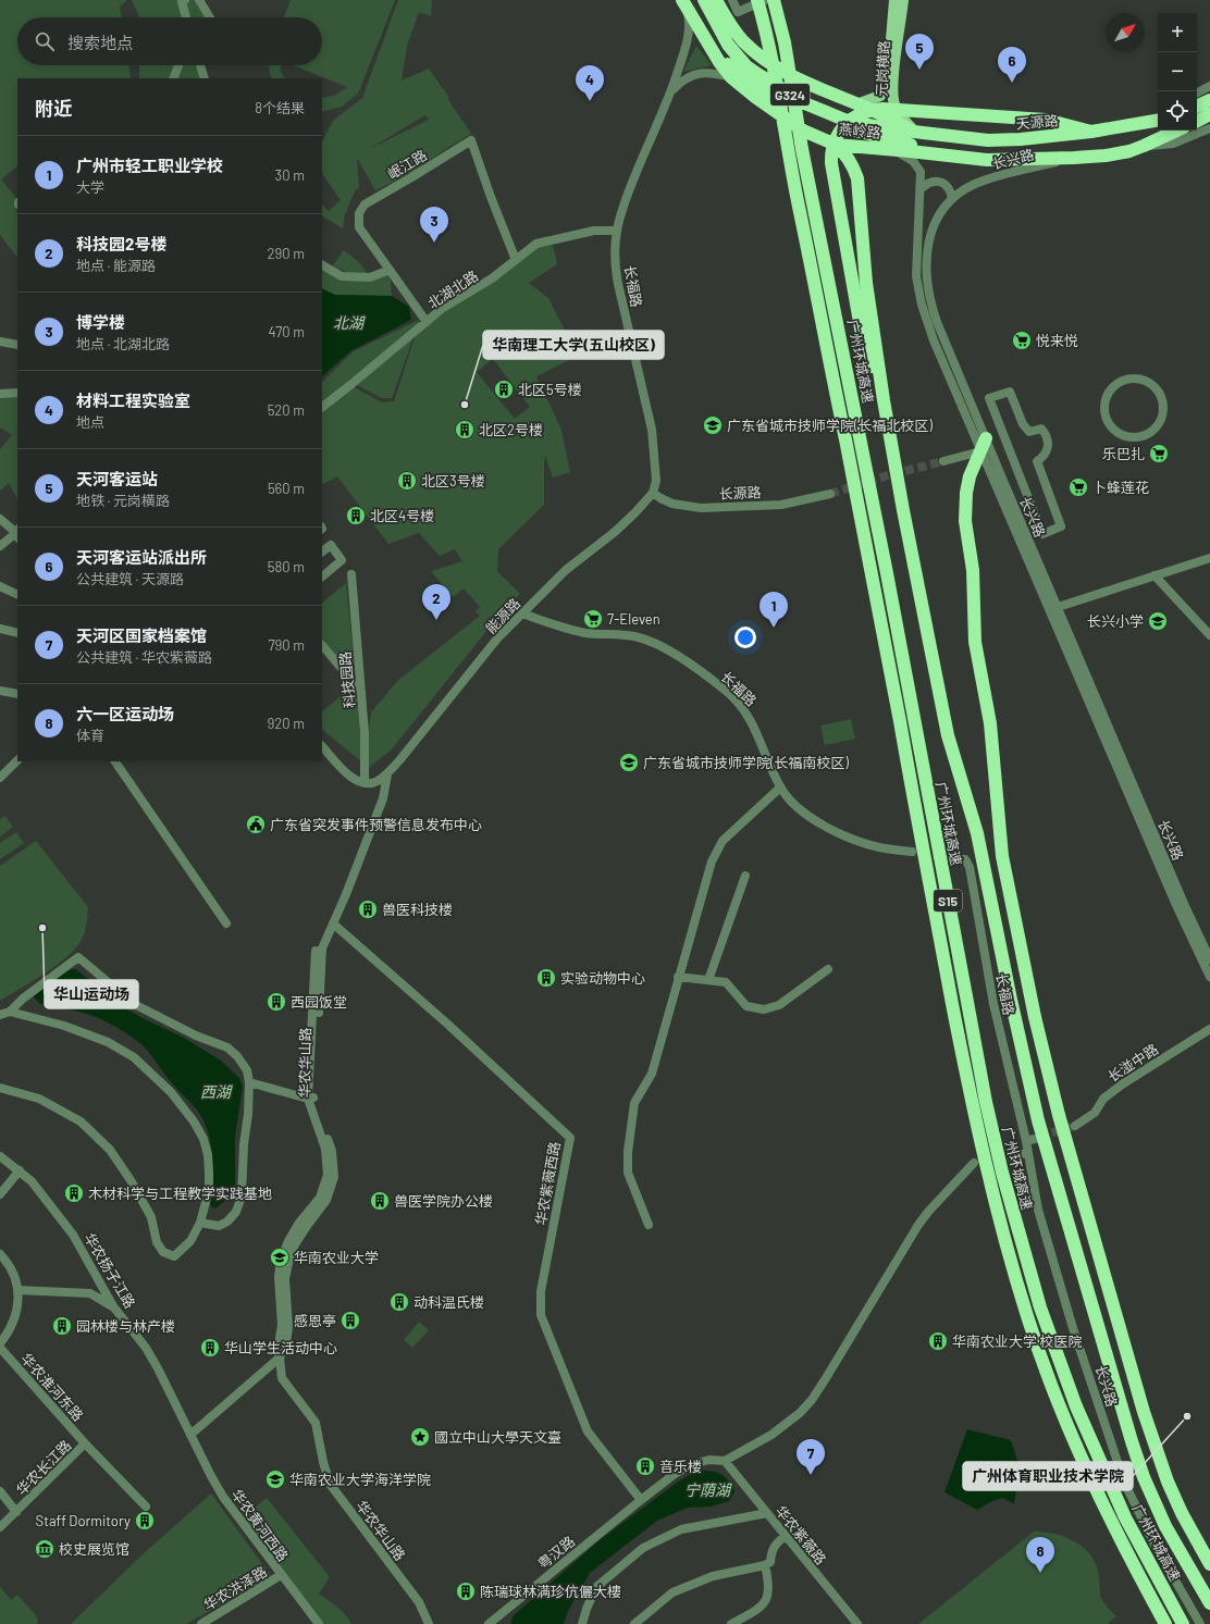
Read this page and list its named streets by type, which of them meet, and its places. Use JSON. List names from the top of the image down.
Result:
{
  "streets": {
    "highway": [
      "G324",
      "天源路",
      "燕岭路",
      "广州环城高速",
      "S15"
    ],
    "main road": ["元岗横路"],
    "street": [
      "长兴路",
      "岷江路",
      "长福路",
      "北湖北路",
      "长源路",
      "能源路",
      "科技园路",
      "华农华山路",
      "长湴中路",
      "华农紫薇西路",
      "华农扬子江路",
      "华农淮河东路",
      "华农长江路",
      "华农黄河西路",
      "华农紫薇路",
      "粤汉路",
      "华农洪泽路"
    ]
  },
  "crossings": [
    ["元岗横路", "G324"],
    ["元岗横路", "天源路"],
    ["元岗横路", "燕岭路"],
    ["G324", "天源路"],
    ["G324", "燕岭路"],
    ["G324", "长兴路"],
    ["天源路", "燕岭路"],
    ["燕岭路", "长兴路"],
    ["燕岭路", "长福路"],
    ["长兴路", "长福路"],
    ["岷江路", "北湖北路"],
    ["长福路", "北湖北路"],
    ["长福路", "长源路"],
    ["长福路", "能源路"],
    ["长源路", "能源路"],
    ["能源路", "华农华山路"],
    ["华农华山路", "华农紫薇西路"],
    ["华农紫薇西路", "粤汉路"],
    ["华农扬子江路", "华农黄河西路"],
    ["华农淮河东路", "华农长江路"],
    ["华农黄河西路", "华农洪泽路"],
    ["华农紫薇路", "粤汉路"]
  ],
  "water": ["北湖", "西湖", "宁荫湖"],
  "places": {
    "supermarket": [
      "悦来悦",
      "乐巴扎",
      "卜蜂莲花",
      "7-Eleven"
    ],
    "building": [
      "北区5号楼",
      "北区2号楼",
      "北区3号楼",
      "北区4号楼",
      "兽医科技楼",
      "实验动物中心",
      "西园饭堂",
      "木材科学与工程教学实践基地",
      "兽医学院办公楼",
      "动科温氏楼",
      "感恩亭",
      "园林楼与林产楼",
      "华南农业大学 校医院",
      "华山学生活动中心",
      "音乐楼",
      "Staff Dormitory",
      "陈瑞球林满珍伉儷大樓"
    ],
    "other": ["华南理工大学(五山校区)", "华山运动场", "广州体育职业技术学院"],
    "school or university": [
      "广东省城市技师学院(长福北校区)",
      "长兴小学",
      "广东省城市技师学院(长福南校区)",
      "华南农业大学",
      "华南农业大学海洋学院"
    ],
    "public building": ["广东省突发事件预警信息发布中心"],
    "place": ["國立中山大學天文臺"],
    "museum": ["校史展览馆"]
  },
  "north": "top right",
  "page": {
    "map_buttons": ["+", "−"],
    "search": "搜索地点",
    "pins": [
      "5",
      "6",
      "4",
      "3",
      "2",
      "1",
      "7",
      "8"
    ],
    "heading": ["附近", "8个结果"],
    "list": [
      {
        "mark": "1",
        "name": "广州市轻工职业学校",
        "note": "大学",
        "value": "30 m"
      },
      {
        "mark": "2",
        "name": "科技园2号楼",
        "note": "地点 · 能源路",
        "value": "290 m"
      },
      {
        "mark": "3",
        "name": "博学楼",
        "note": "地点 · 北湖北路",
        "value": "470 m"
      },
      {
        "mark": "4",
        "name": "材料工程实验室",
        "note": "地点",
        "value": "520 m"
      },
      {
        "mark": "5",
        "name": "天河客运站",
        "note": "地铁 · 元岗横路",
        "value": "560 m"
      },
      {
        "mark": "6",
        "name": "天河客运站派出所",
        "note": "公共建筑 · 天源路",
        "value": "580 m"
      },
      {
        "mark": "7",
        "name": "天河区国家档案馆",
        "note": "公共建筑 · 华农紫薇路",
        "value": "790 m"
      },
      {
        "mark": "8",
        "name": "六一区运动场",
        "note": "体育",
        "value": "920 m"
      }
    ]
  }
}
